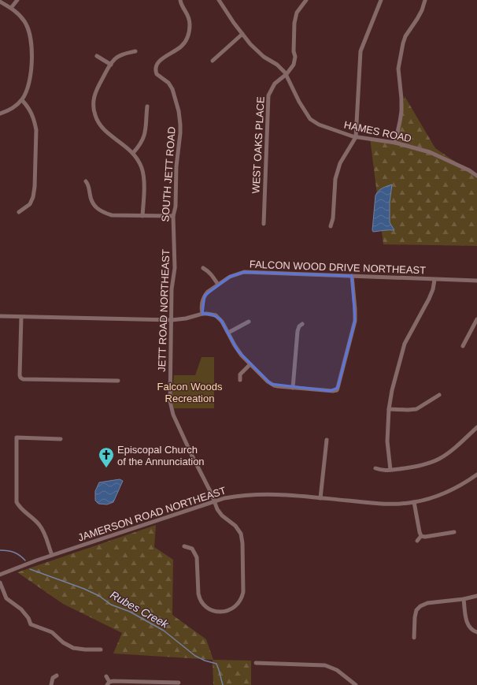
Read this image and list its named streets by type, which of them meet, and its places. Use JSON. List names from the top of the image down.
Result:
{
  "streets": {
    "street": [
      "HAMES ROAD",
      "WEST OAKS PLACE",
      "SOUTH JETT ROAD",
      "FALCON WOOD DRIVE NORTHEAST",
      "JETT ROAD NORTHEAST",
      "JAMERSON ROAD NORTHEAST"
    ]
  },
  "crossings": [
    ["HAMES ROAD", "WEST OAKS PLACE"],
    ["SOUTH JETT ROAD", "JETT ROAD NORTHEAST"],
    ["JETT ROAD NORTHEAST", "JAMERSON ROAD NORTHEAST"]
  ],
  "water": ["Rubes Creek"],
  "parks": ["Falcon Woods Recreation"],
  "places": {
    "church": ["Episcopal Church of the Annunciation"]
  }
}
